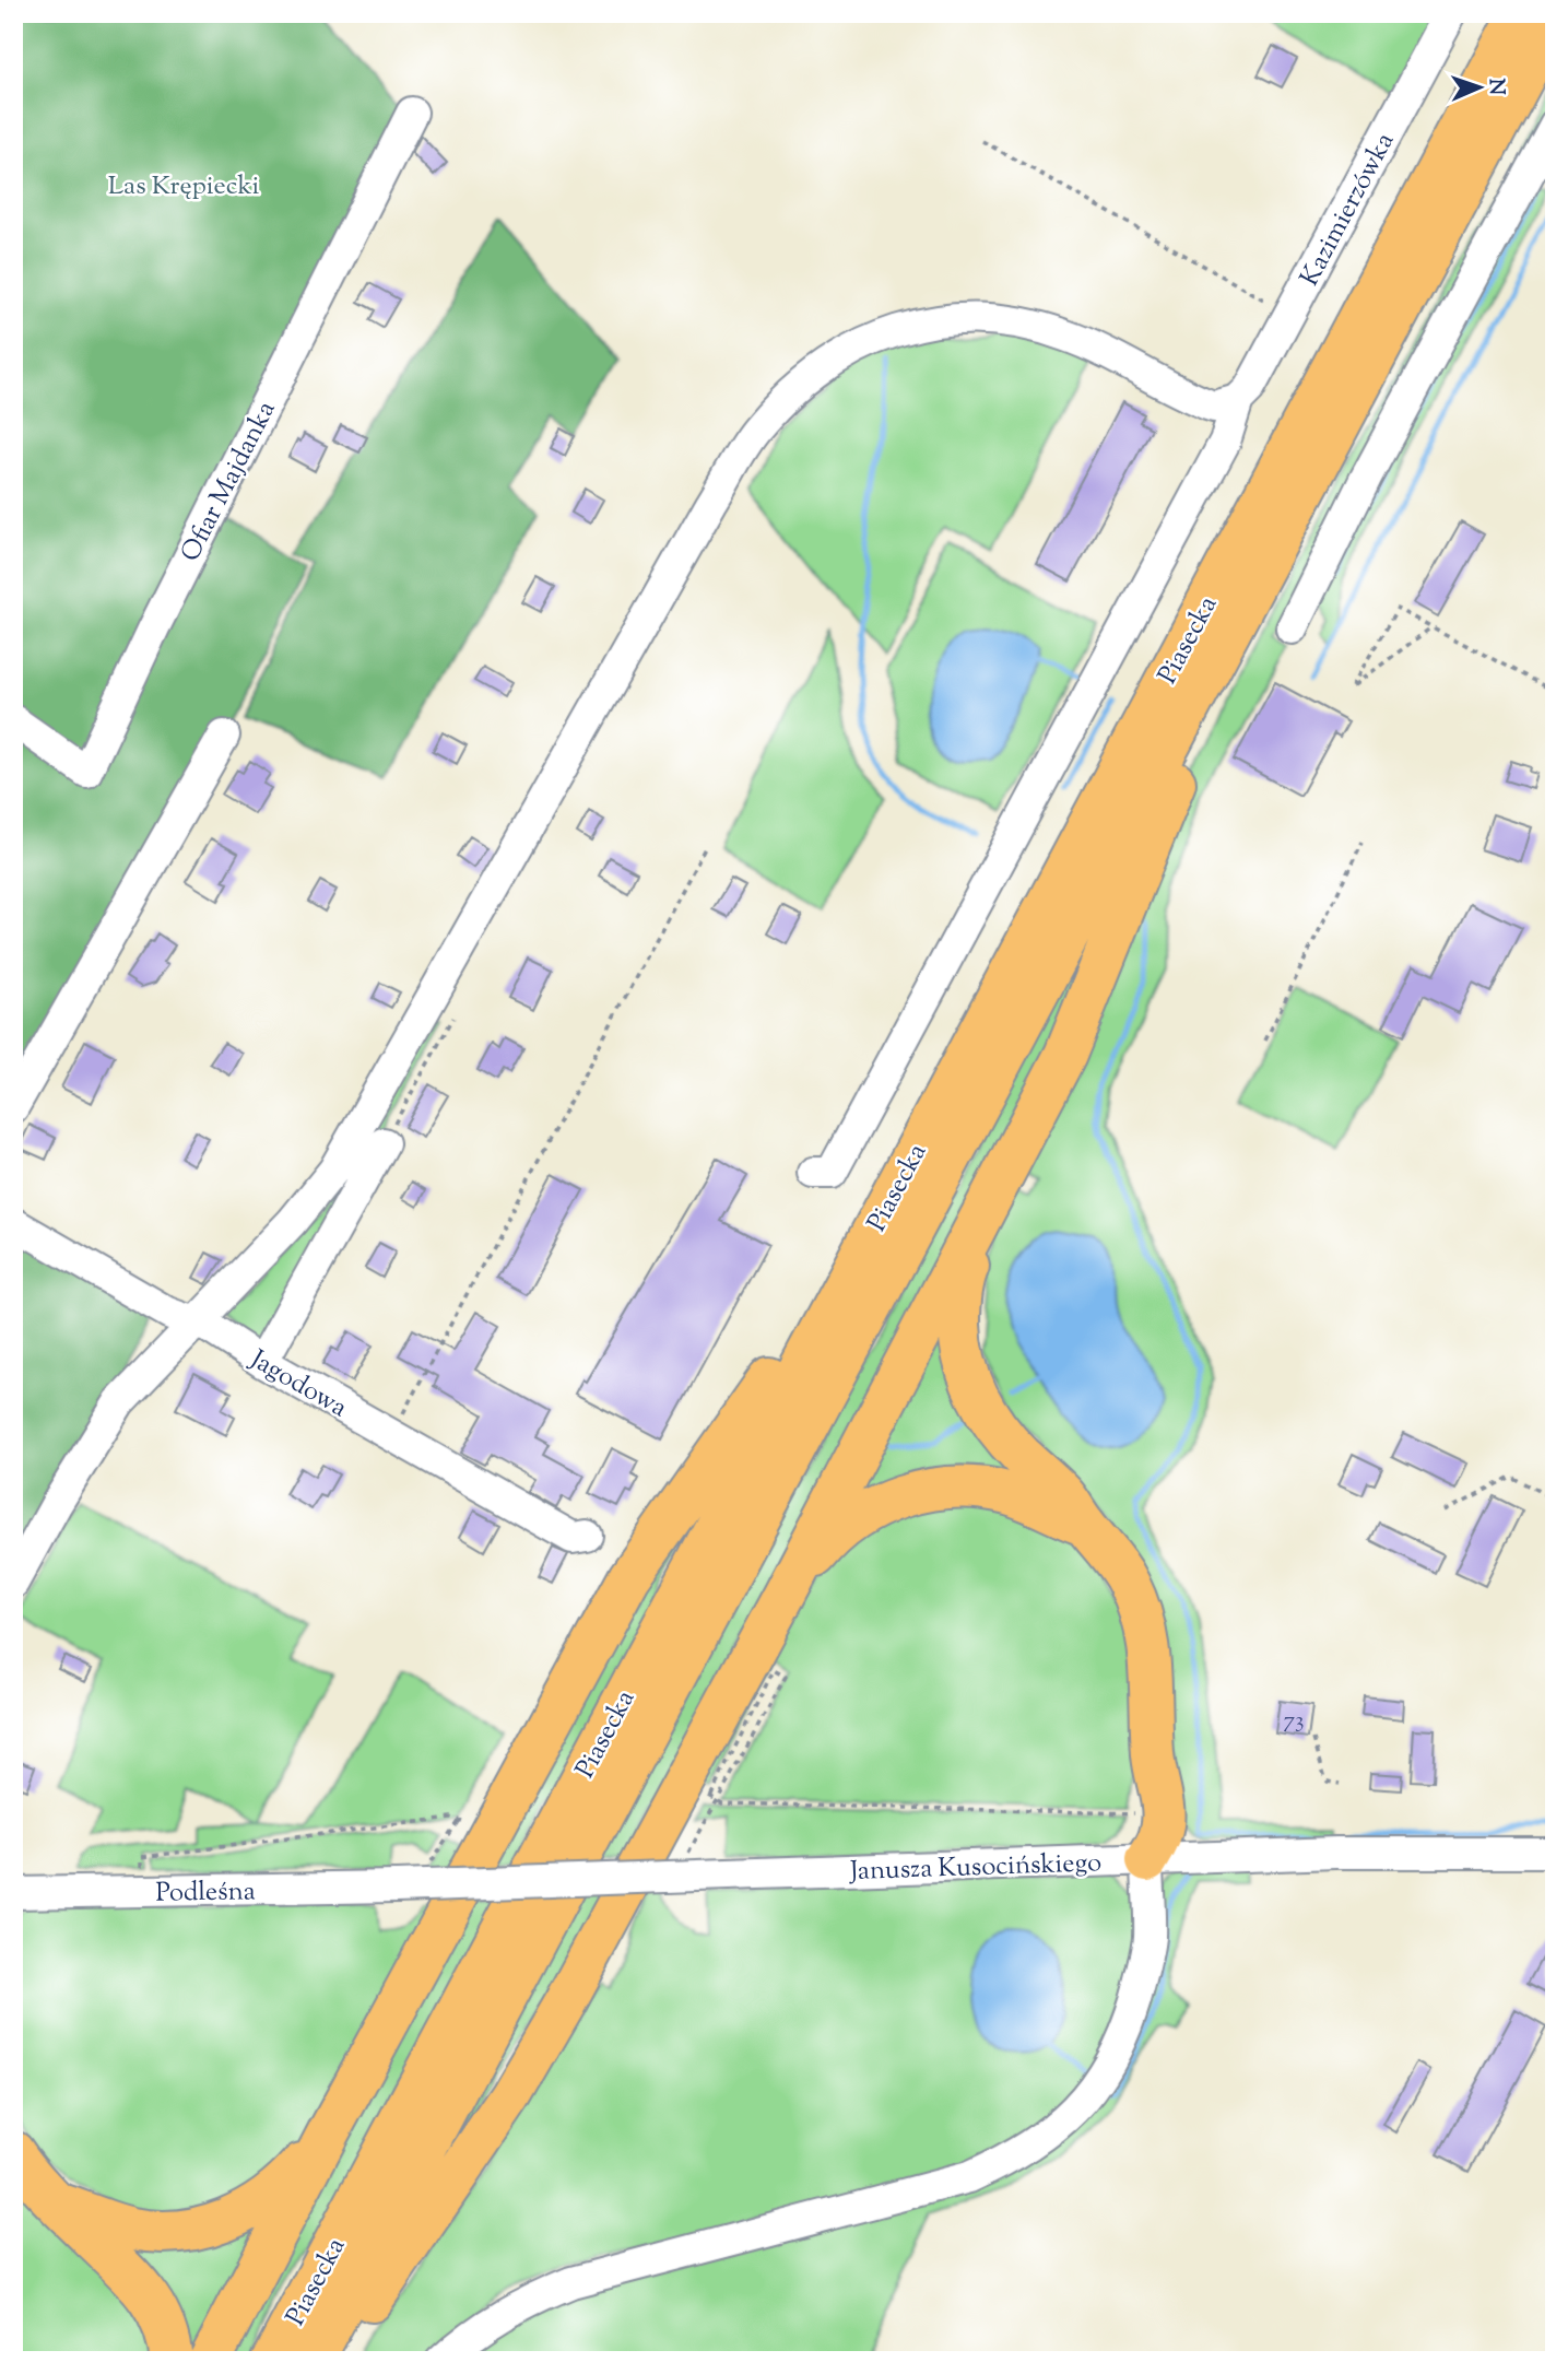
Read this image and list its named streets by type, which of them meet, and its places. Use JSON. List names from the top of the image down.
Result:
{
  "streets": {
    "highway": ["Piasecka"],
    "street": [
      "Kazimierzówka",
      "Ofiar Majdanka",
      "Jagodowa",
      "Janusza Kusocińskiego",
      "Podleśna"
    ]
  },
  "crossings": [
    ["Janusza Kusocińskiego", "Podleśna"]
  ],
  "parks": ["Las Krępiecki"],
  "house_numbers": ["73"],
  "north": "right"
}
